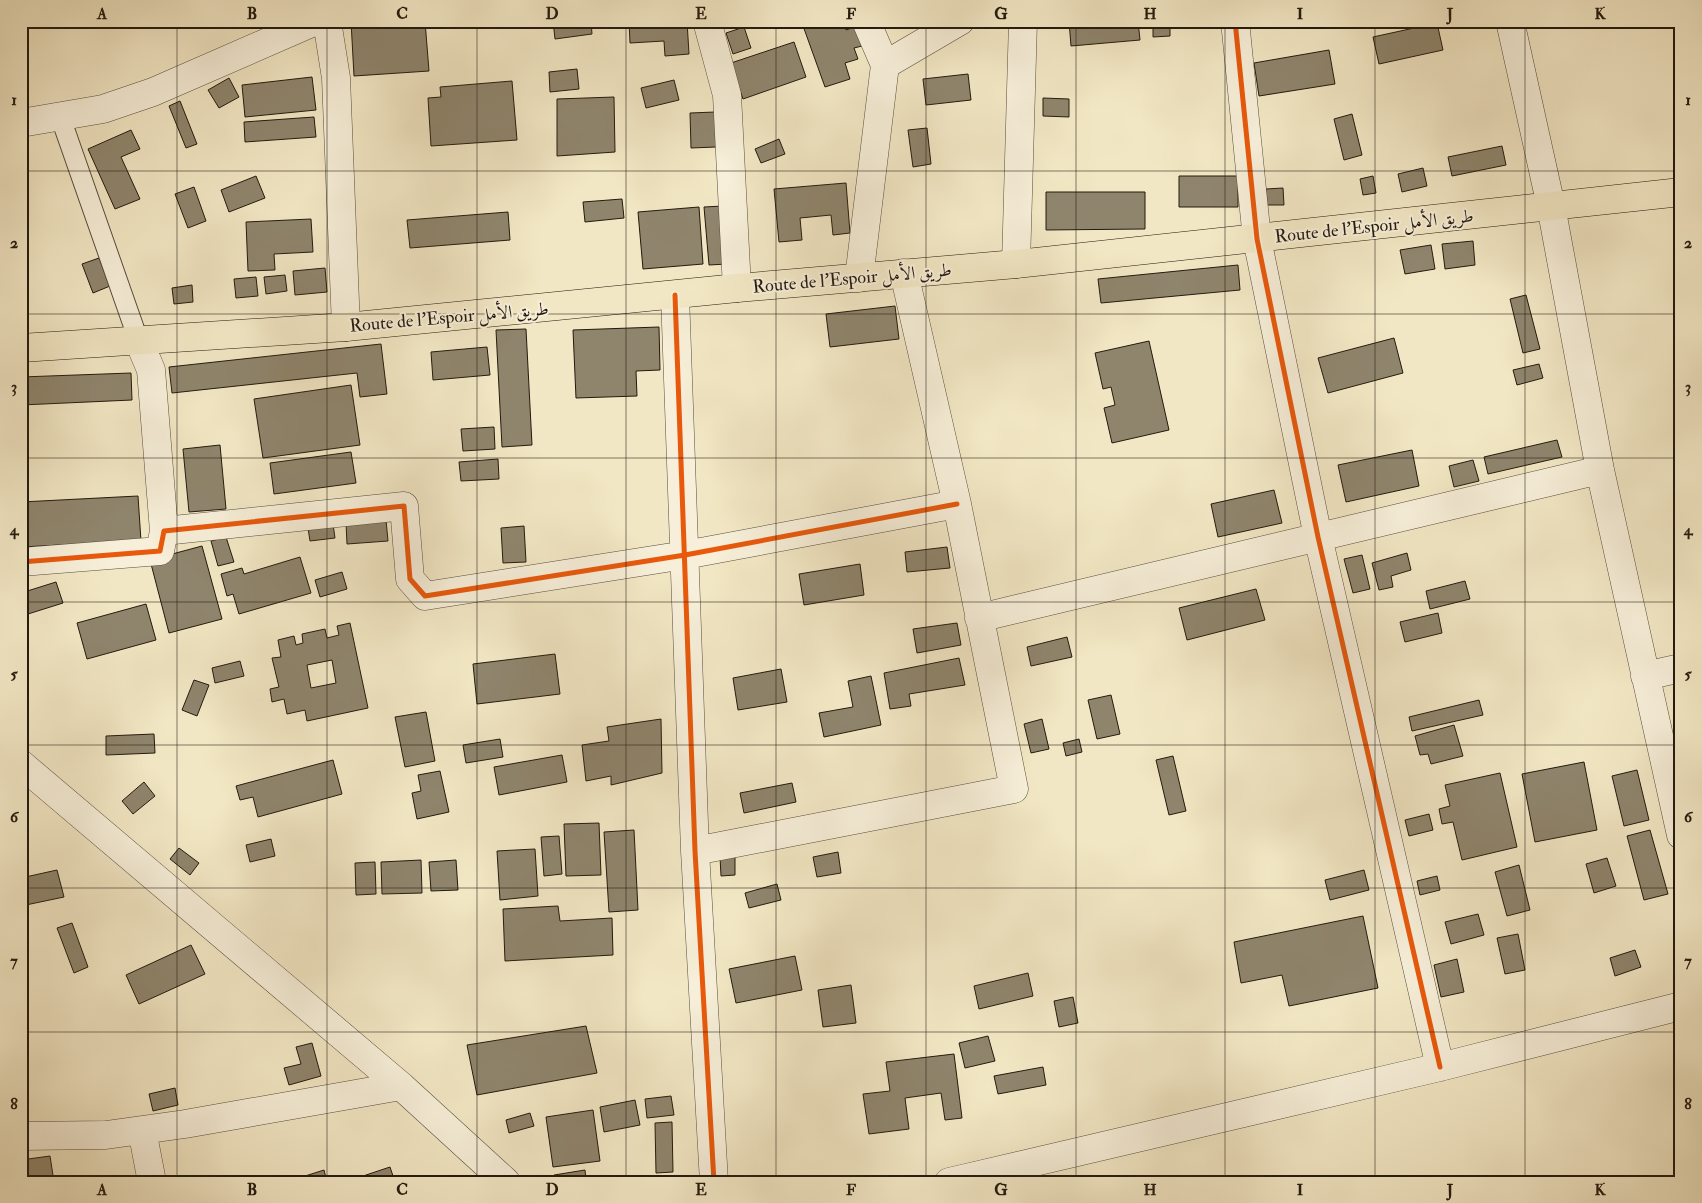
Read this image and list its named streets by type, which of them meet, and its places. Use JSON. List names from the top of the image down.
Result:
{
  "streets": {
    "highway": ["Route de l’Espoir طريق الأمل"]
  },
  "grid": {
    "columns": [
      "A",
      "B",
      "C",
      "D",
      "E",
      "F",
      "G",
      "H",
      "I",
      "J",
      "K"
    ],
    "rows": [
      "1",
      "2",
      "3",
      "4",
      "5",
      "6",
      "7",
      "8"
    ]
  }
}
